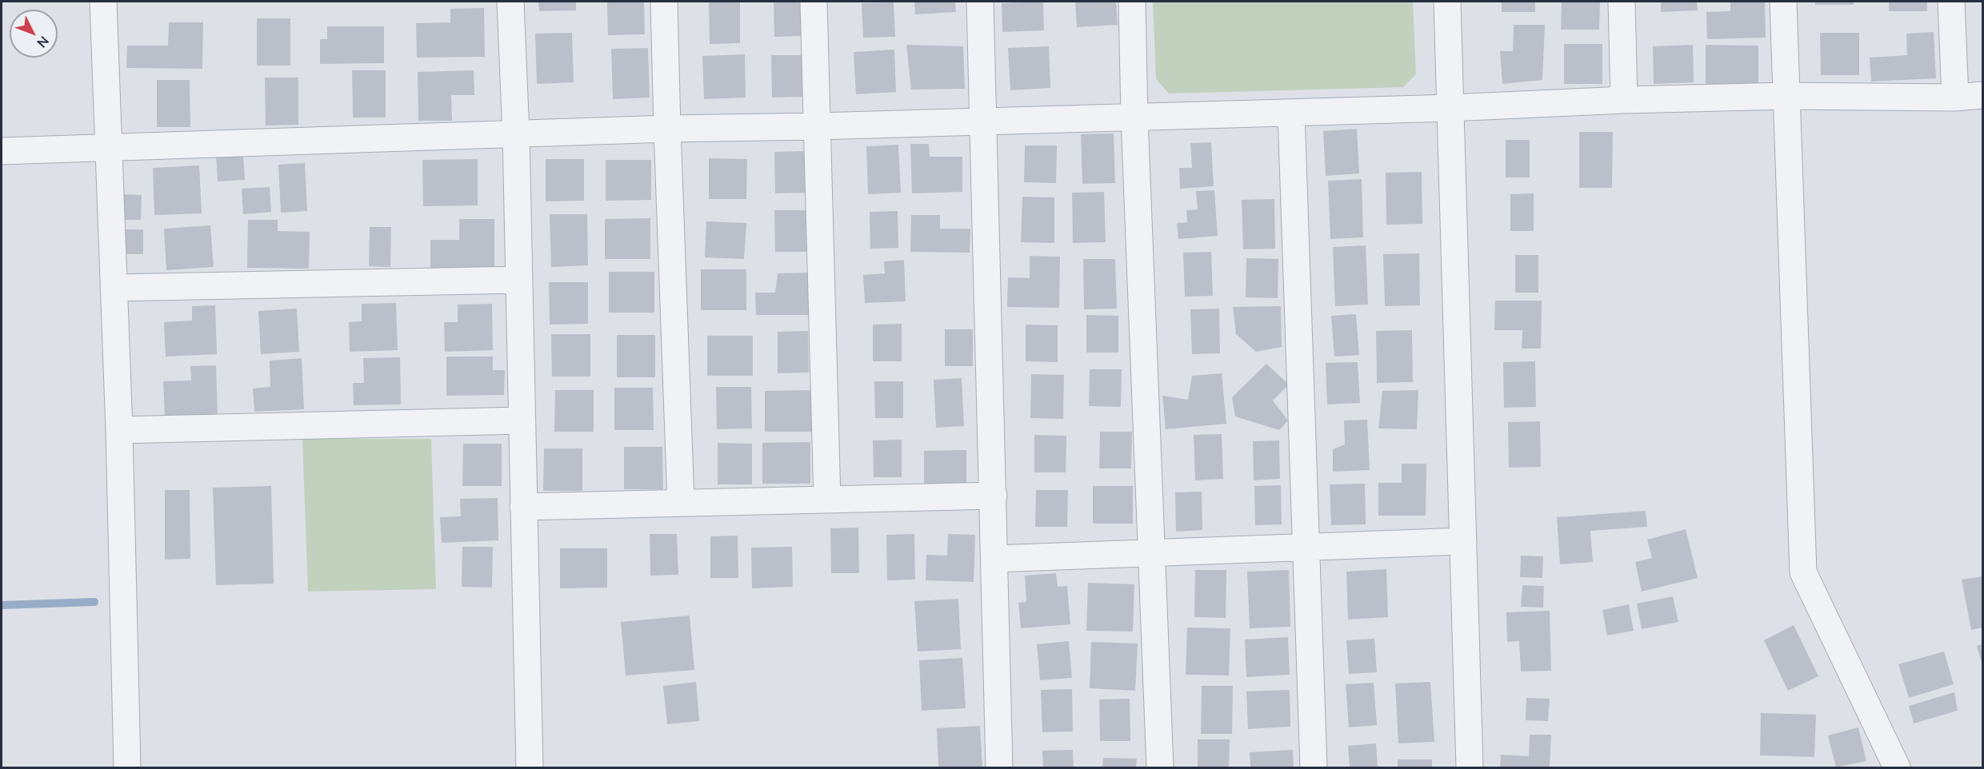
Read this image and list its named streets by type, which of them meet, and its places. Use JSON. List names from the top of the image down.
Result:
{
  "north": "bottom right"
}
